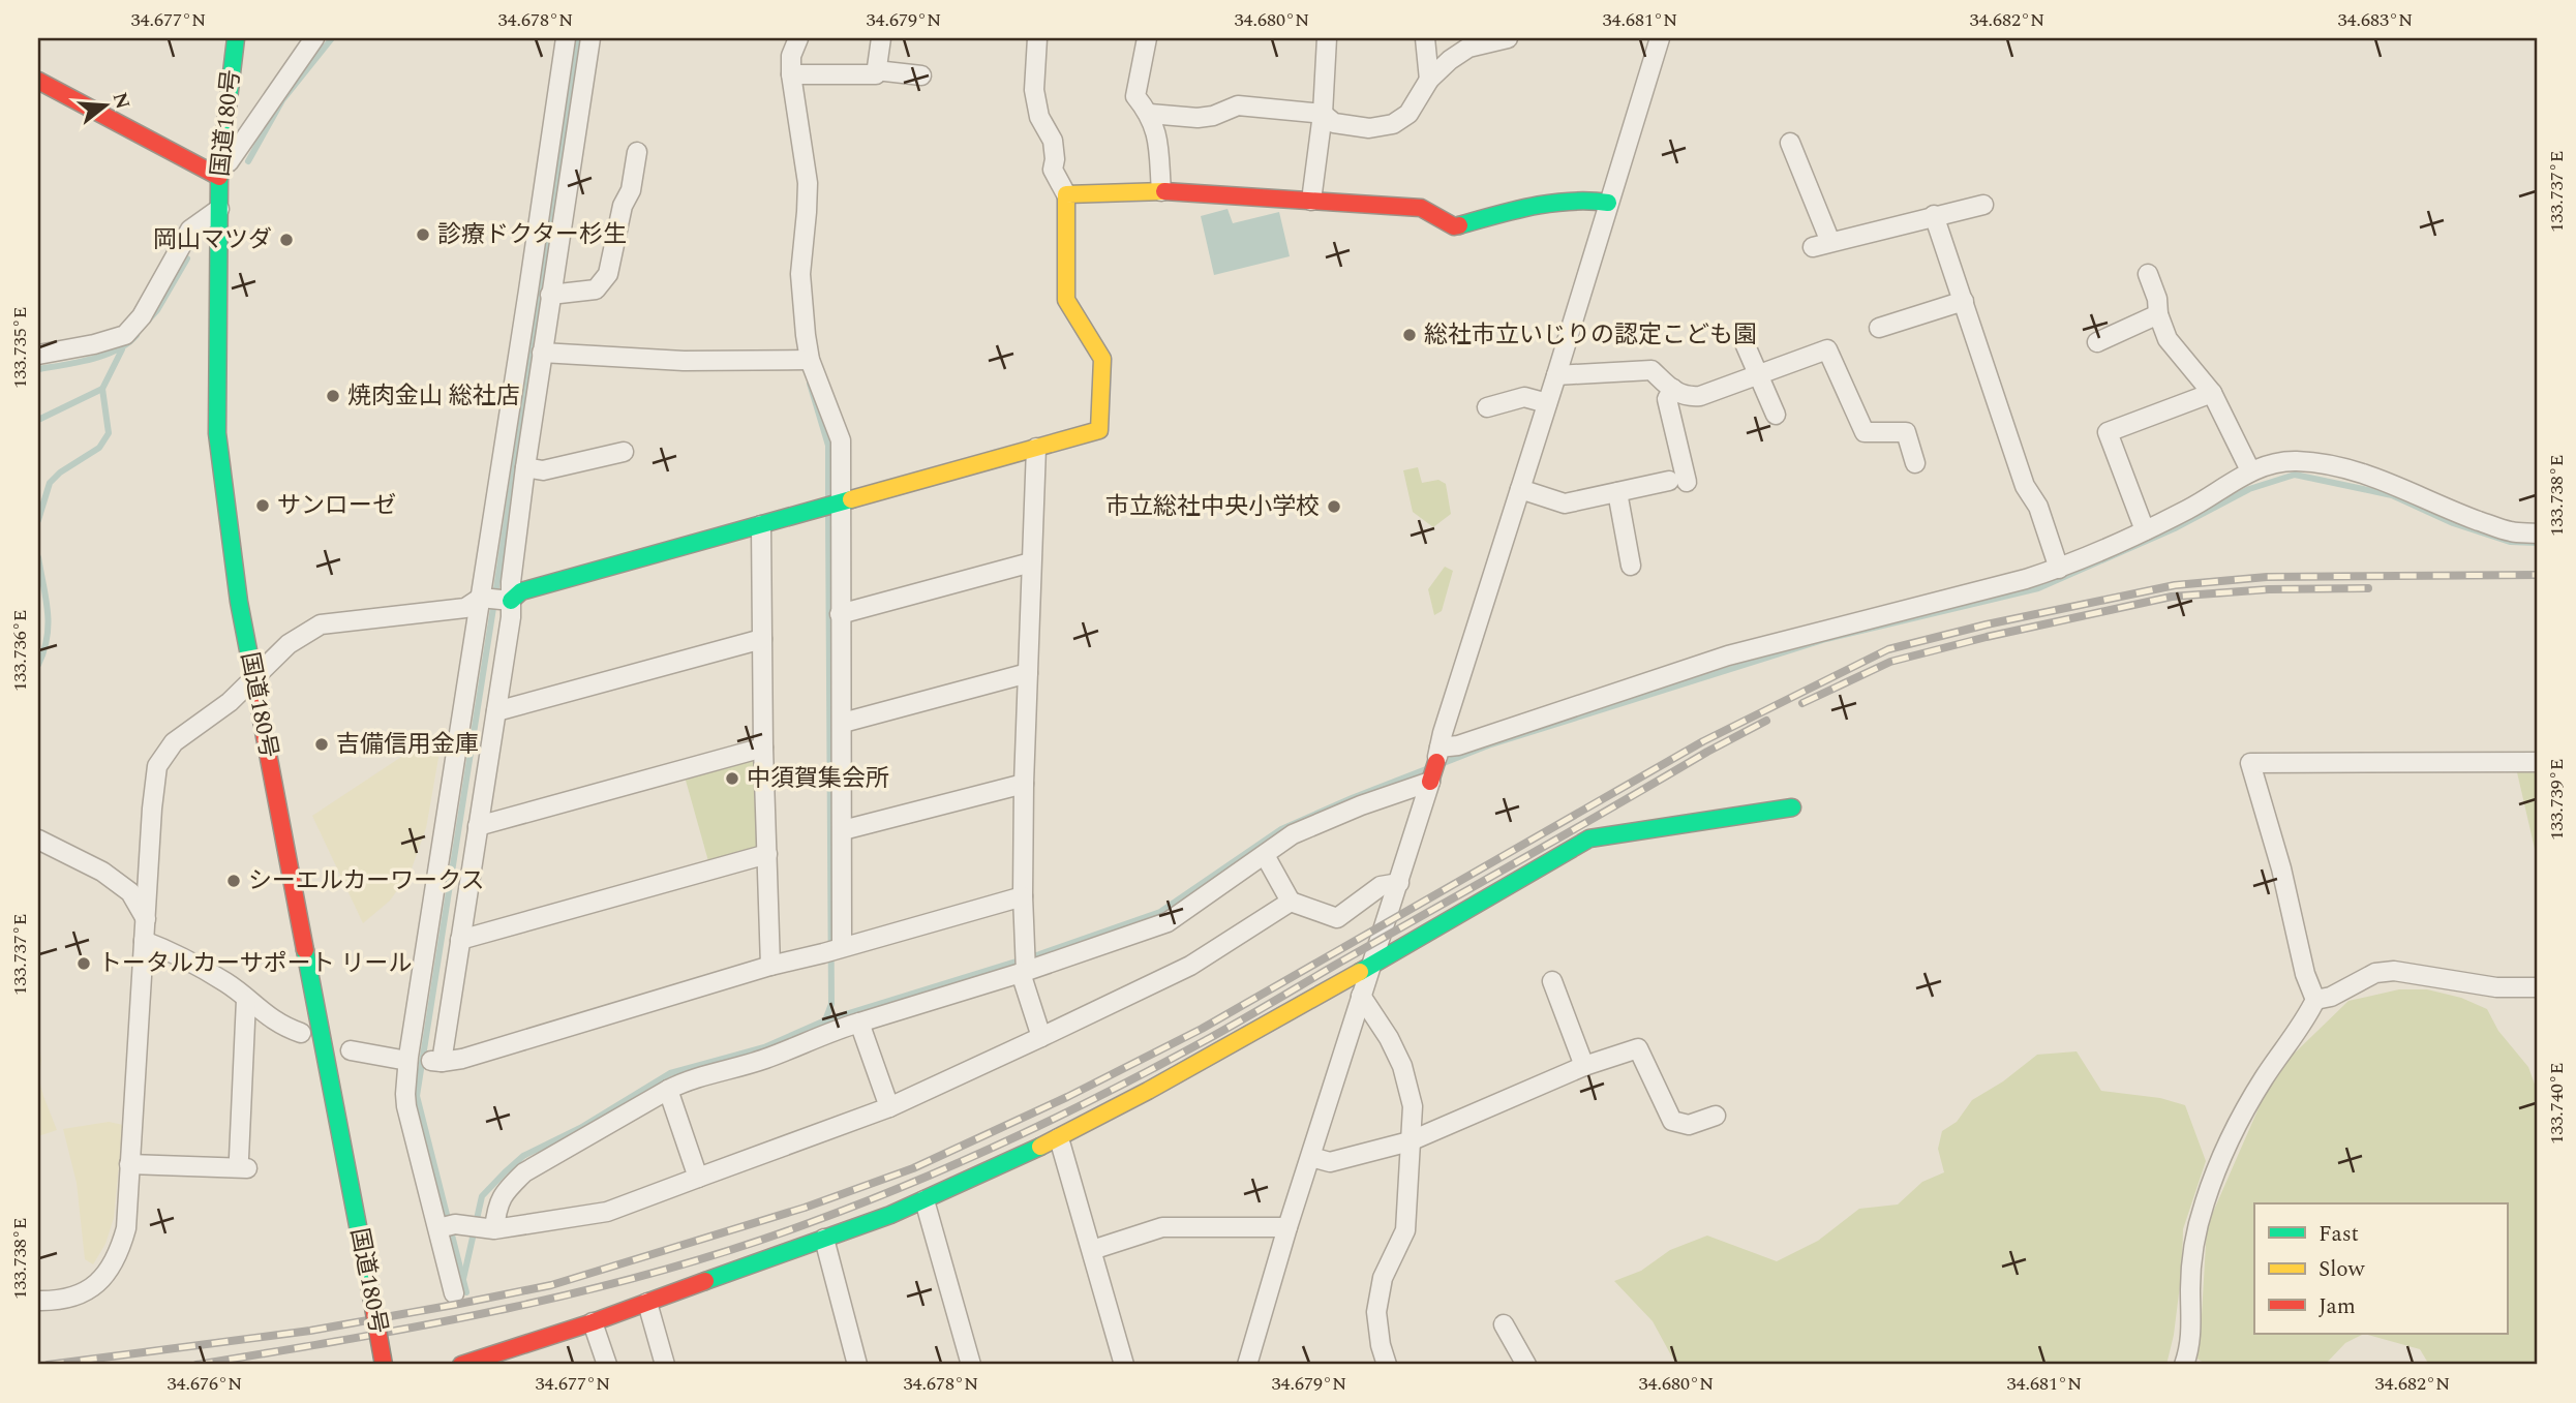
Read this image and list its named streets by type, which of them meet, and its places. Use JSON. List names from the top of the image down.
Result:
{
  "streets": {
    "main road": ["国道180号"]
  },
  "places": [
    "診療ドクター杉生",
    "岡山マツダ",
    "総社市立いじりの認定こども園",
    "焼肉金山 総社店",
    "サンローゼ",
    "市立総社中央小学校",
    "吉備信用金庫",
    "中須賀集会所",
    "シーエルカーワークス",
    "トータルカーサポート リール"
  ],
  "legend": ["Fast", "Slow", "Jam"],
  "north": "right",
  "coordinates": [
    "34.677°N",
    "34.678°N",
    "34.679°N",
    "34.680°N",
    "34.681°N",
    "34.682°N",
    "34.683°N",
    "133.737°E",
    "133.735°E",
    "133.738°E",
    "133.736°E",
    "133.739°E",
    "133.740°E",
    "34.676°N"
  ]
}
